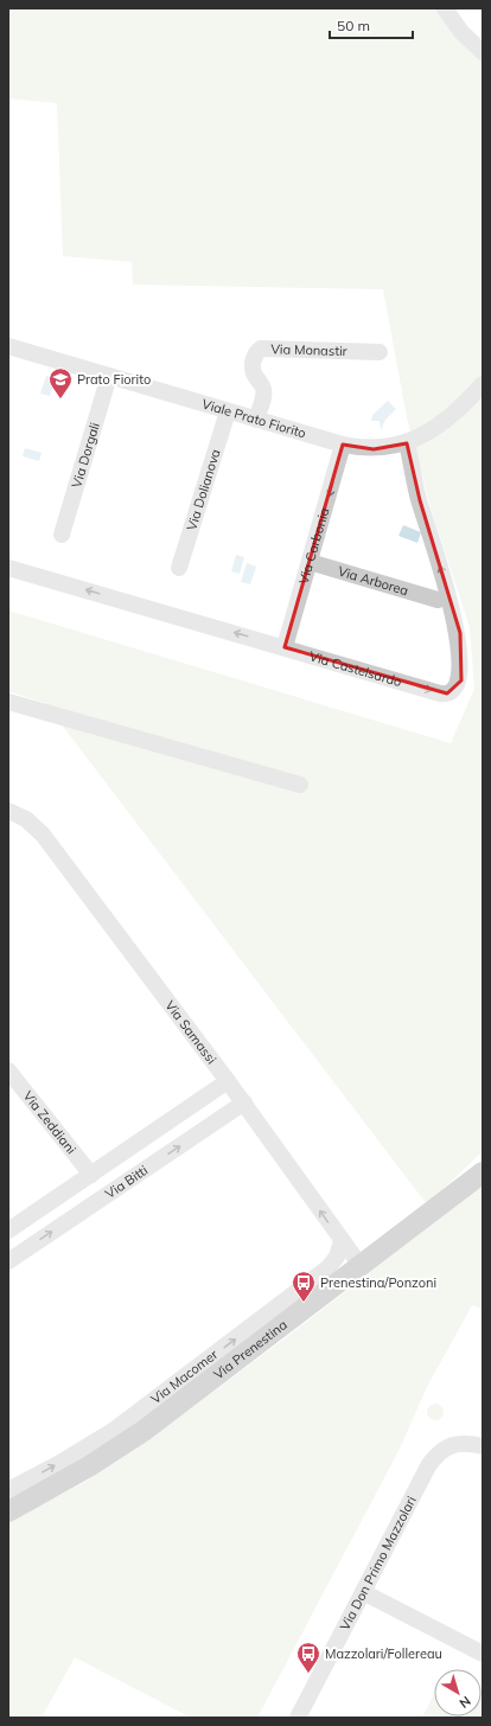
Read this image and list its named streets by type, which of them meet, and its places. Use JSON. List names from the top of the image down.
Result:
{
  "streets": {
    "main road": ["Via Prenestina"],
    "street": [
      "Via Monastir",
      "Viale Prato Fiorito",
      "Via Dorgali",
      "Via Dolianova",
      "Via Carbonia",
      "Via Arborea",
      "Via Castelsardo",
      "Via Samassi",
      "Via Zeddiani",
      "Via Bitti",
      "Via Macomer",
      "Via Don Primo Mazzolari"
    ]
  },
  "crossings": [
    ["Via Monastir", "Viale Prato Fiorito"],
    ["Viale Prato Fiorito", "Via Dorgali"],
    ["Viale Prato Fiorito", "Via Dolianova"],
    ["Viale Prato Fiorito", "Via Carbonia"],
    ["Viale Prato Fiorito", "Via Castelsardo"],
    ["Via Carbonia", "Via Arborea"],
    ["Via Carbonia", "Via Castelsardo"],
    ["Via Samassi", "Via Bitti"],
    ["Via Samassi", "Via Prenestina"],
    ["Via Samassi", "Via Macomer"],
    ["Via Zeddiani", "Via Bitti"]
  ],
  "one_way": ["Via Carbonia", "Via Macomer"],
  "places": {
    "school or university": ["Prato Fiorito"],
    "bus stop": ["Prenestina/Ponzoni", "Mazzolari/Follereau"]
  },
  "scale_bar": "50 m",
  "north": "bottom right"
}
